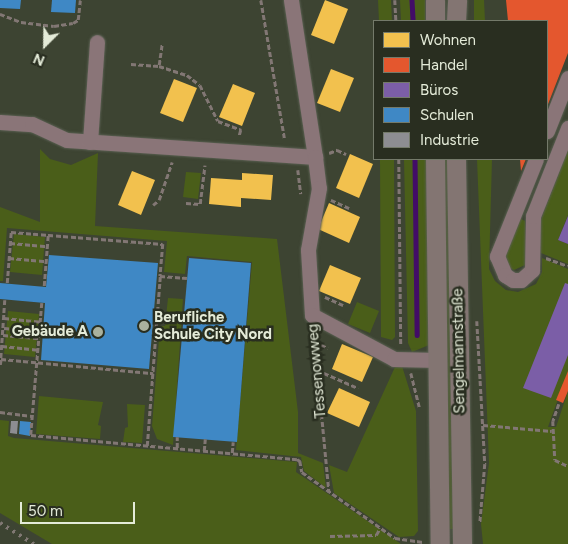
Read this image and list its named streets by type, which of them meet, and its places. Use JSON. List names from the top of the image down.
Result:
{
  "streets": {
    "main road": ["Sengelmannstraße"],
    "street": ["Tessenowweg"]
  },
  "places": ["Berufliche Schule City Nord", "Gebäude A"],
  "legend": [
    "Wohnen",
    "Handel",
    "Büros",
    "Schulen",
    "Industrie"
  ],
  "scale_bar": "50 m",
  "north": "bottom left"
}
